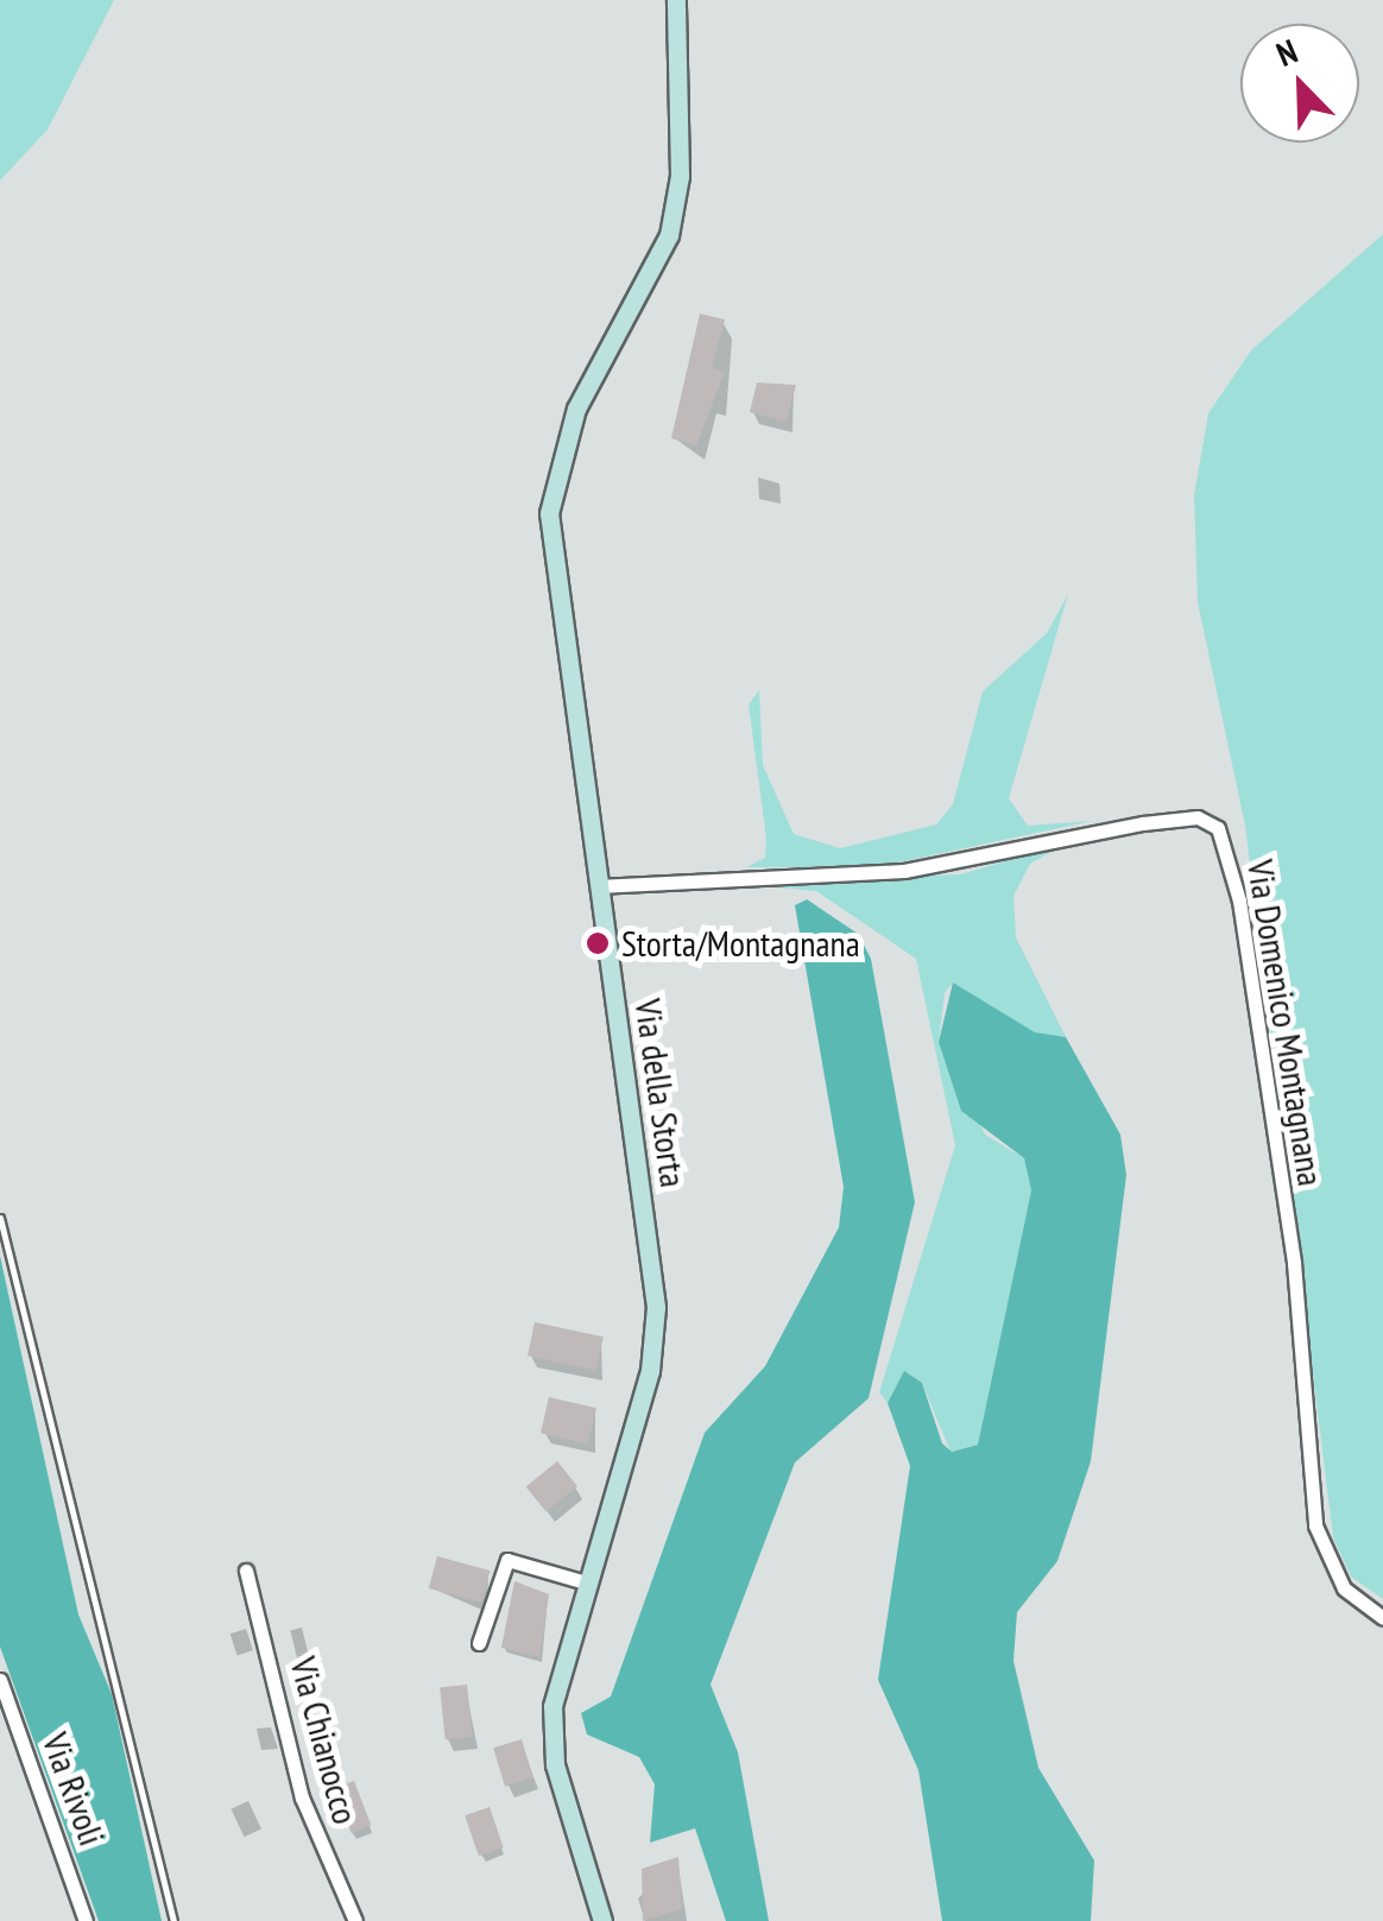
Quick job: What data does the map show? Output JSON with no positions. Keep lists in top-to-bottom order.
{
  "streets": {
    "main road": ["Via della Storta"],
    "street": ["Via Domenico Montagnana", "Via Chianocco", "Via Rivoli"]
  },
  "crossings": [
    ["Via Domenico Montagnana", "Via della Storta"]
  ],
  "places": ["Storta/Montagnana"],
  "north": "top left"
}
